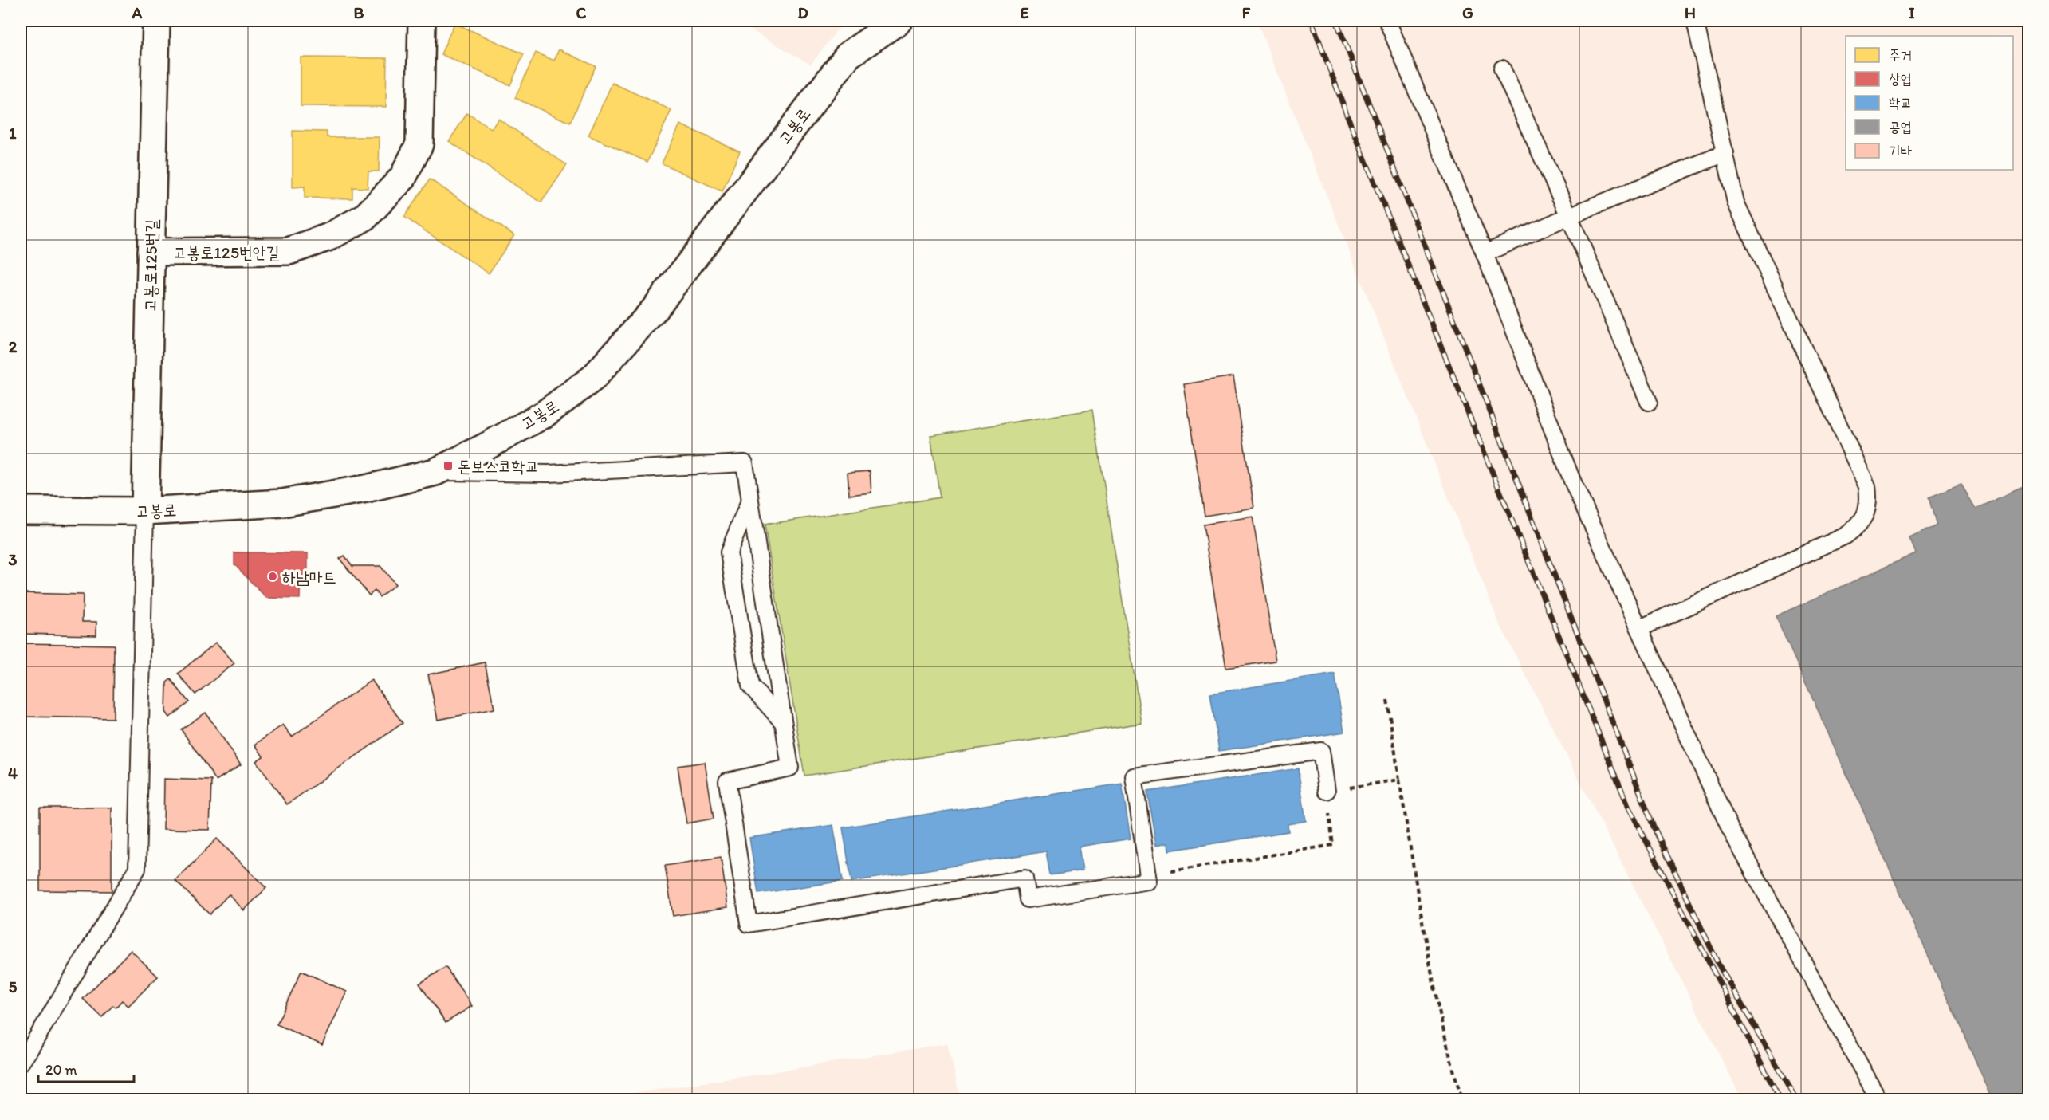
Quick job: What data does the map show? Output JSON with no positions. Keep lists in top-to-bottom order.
{
  "streets": {
    "main road": ["고봉로", "고봉로125번안길", "고봉로125번길"]
  },
  "crossings": [
    ["고봉로", "고봉로125번길"],
    ["고봉로125번안길", "고봉로125번길"]
  ],
  "places": {
    "transit": ["돈보스코학교"],
    "other": ["하남마트"]
  },
  "legend": [
    "주거",
    "상업",
    "학교",
    "공업",
    "기타"
  ],
  "scale_bar": "20 m",
  "grid": {
    "columns": [
      "A",
      "B",
      "C",
      "D",
      "E",
      "F",
      "G",
      "H",
      "I"
    ],
    "rows": [
      "1",
      "2",
      "3",
      "4",
      "5"
    ]
  }
}
